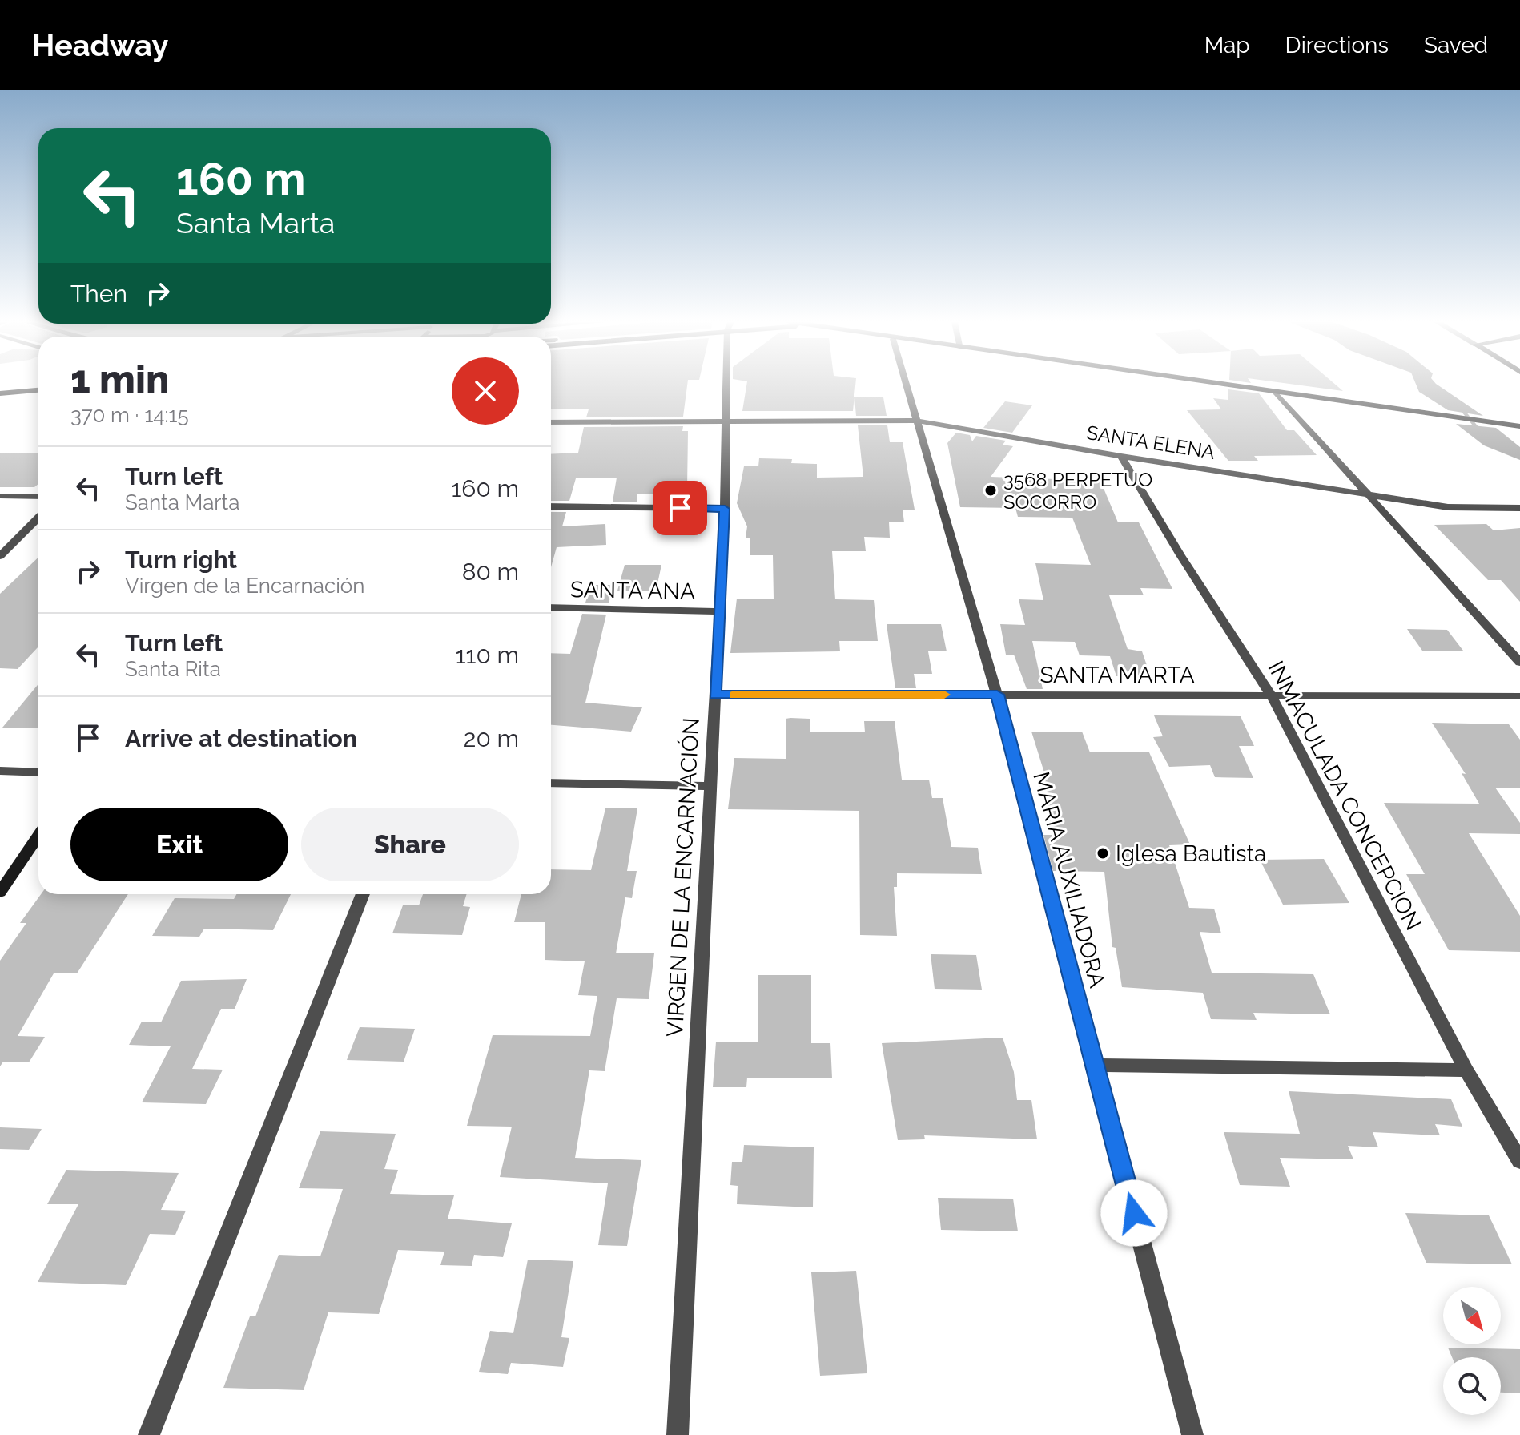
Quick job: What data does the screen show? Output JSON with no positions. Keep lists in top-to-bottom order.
{
  "streets": {
    "street": [
      "SANTA ELENA",
      "SANTA ANA",
      "SANTA MARTA",
      "INMACULADA CONCEPCION",
      "VIRGEN DE LA ENCARNACIÓN",
      "MARIA AUXILIADORA"
    ]
  },
  "crossings": [
    ["SANTA ELENA", "INMACULADA CONCEPCION"],
    ["SANTA ELENA", "VIRGEN DE LA ENCARNACIÓN"],
    ["SANTA ELENA", "MARIA AUXILIADORA"],
    ["SANTA ANA", "VIRGEN DE LA ENCARNACIÓN"],
    ["SANTA MARTA", "INMACULADA CONCEPCION"],
    ["SANTA MARTA", "VIRGEN DE LA ENCARNACIÓN"],
    ["SANTA MARTA", "MARIA AUXILIADORA"]
  ],
  "places": ["3568 PERPETUO SOCORRO", "Iglesa Bautista"],
  "north": "bottom right",
  "page": {
    "header": "Headway",
    "nav": ["Map", "Directions", "Saved"],
    "turn": ["160 m", "Santa Marta"],
    "then": "Then",
    "heading": ["1 min", "370 m · 14:15"],
    "list": [
      {
        "name": "Turn left",
        "note": "Santa Marta",
        "value": "160 m"
      },
      {
        "name": "Turn right",
        "note": "Virgen de la Encarnación",
        "value": "80 m"
      },
      {
        "name": "Turn left",
        "note": "Santa Rita",
        "value": "110 m"
      },
      {
        "name": "Arrive at destination",
        "value": "20 m"
      }
    ],
    "buttons": ["Exit", "Share"]
  }
}
